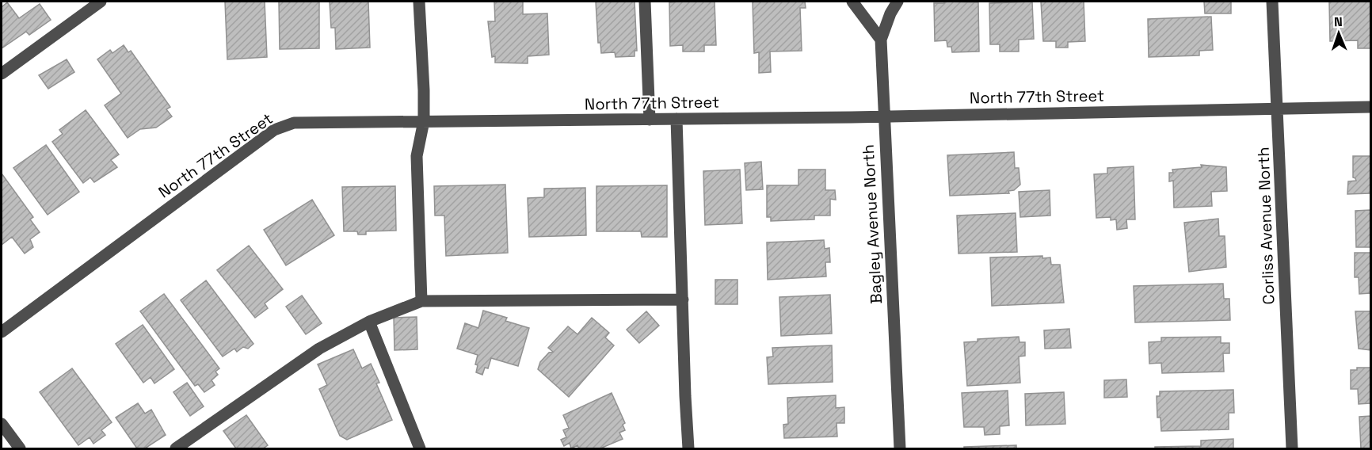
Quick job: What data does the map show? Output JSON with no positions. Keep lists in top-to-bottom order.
{
  "streets": {
    "street": ["North 77th Street", "Bagley Avenue North", "Corliss Avenue North"]
  },
  "crossings": [
    ["North 77th Street", "Bagley Avenue North"],
    ["North 77th Street", "Corliss Avenue North"]
  ],
  "north": "top"
}
